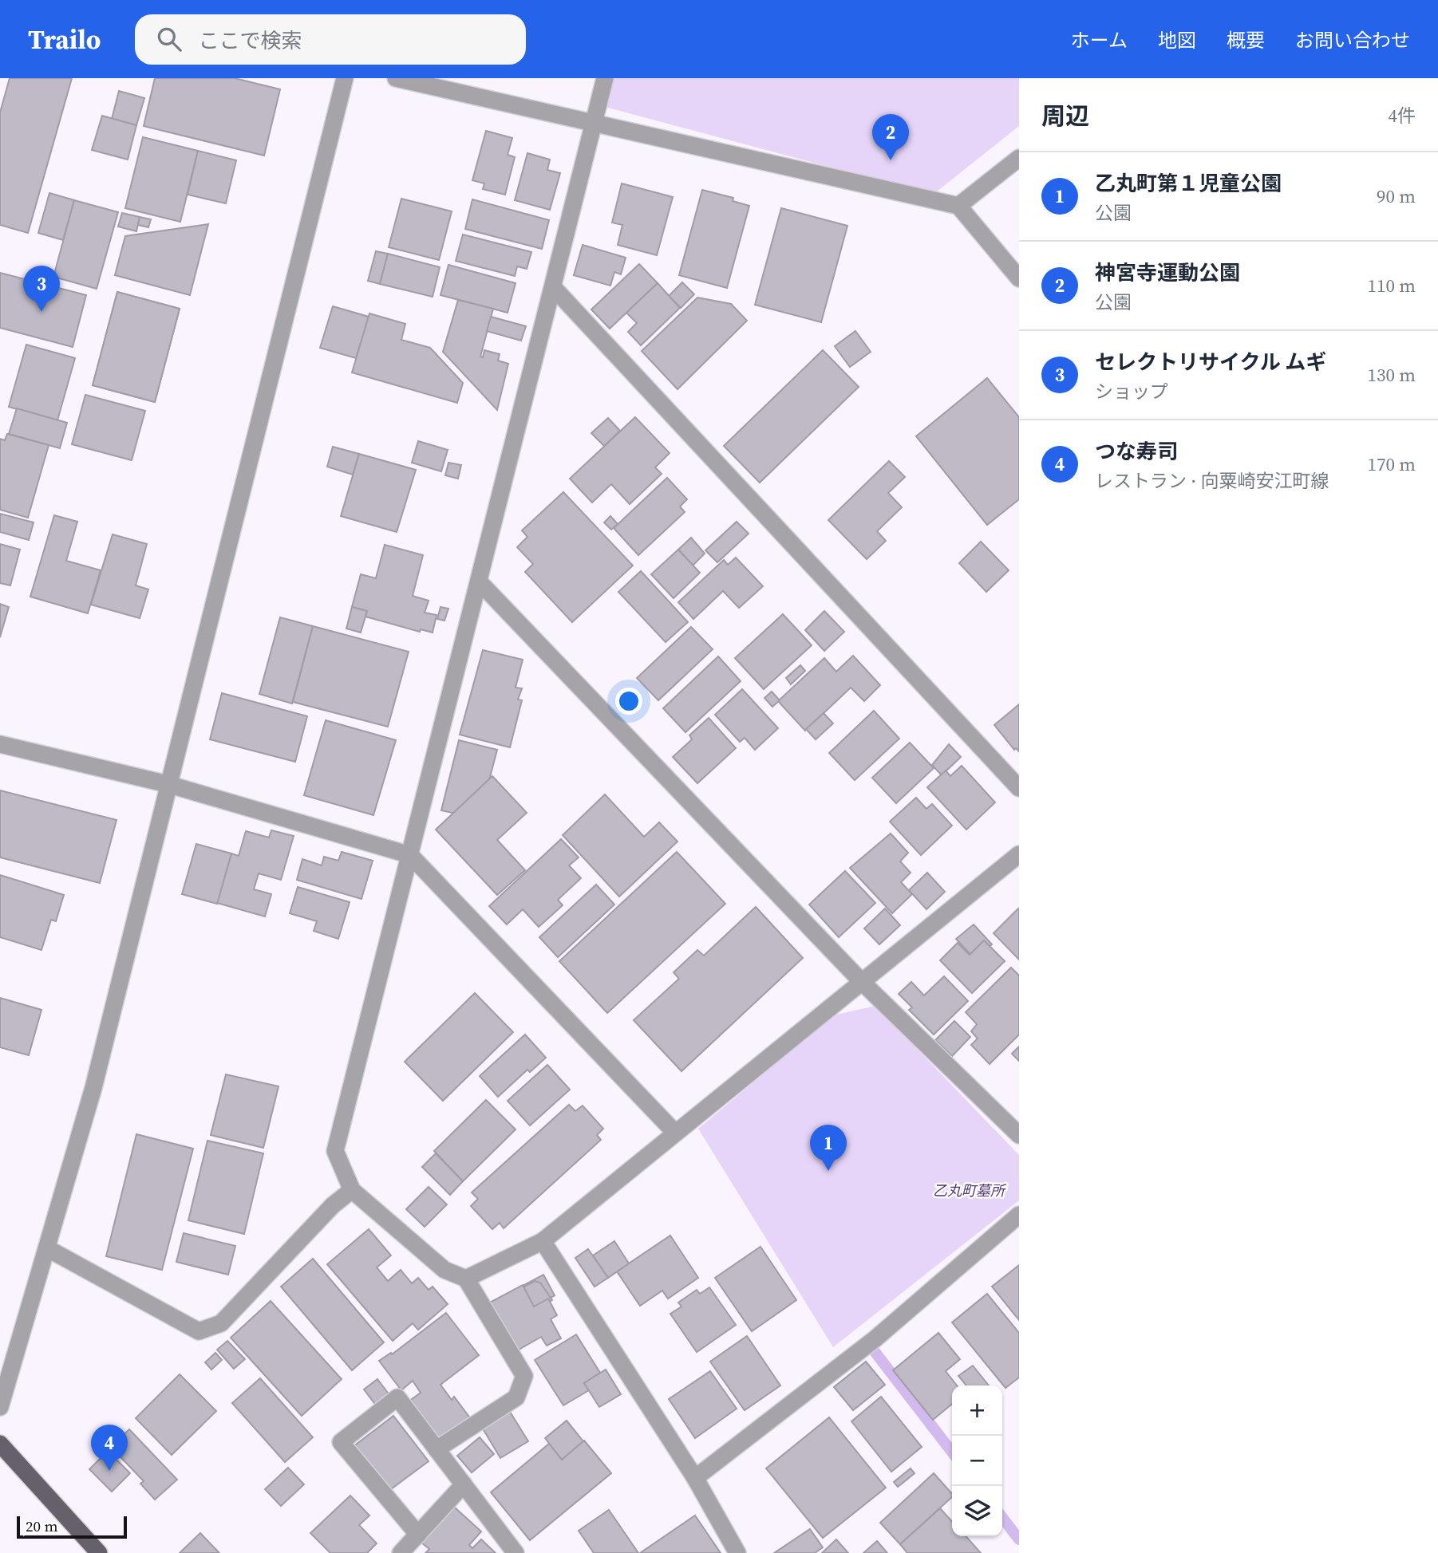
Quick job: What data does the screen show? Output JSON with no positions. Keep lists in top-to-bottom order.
{
  "parks": ["乙丸町墓所"],
  "scale_bar": "20 m",
  "page": {
    "header": "Trailo",
    "search": "ここで検索",
    "nav": [
      "ホーム",
      "地図",
      "概要",
      "お問い合わせ"
    ],
    "heading": ["周辺", "4件"],
    "pins": [
      "2",
      "3",
      "1",
      "4"
    ],
    "list": [
      {
        "mark": "1",
        "name": "乙丸町第１児童公園",
        "note": "公園",
        "value": "90 m"
      },
      {
        "mark": "2",
        "name": "神宮寺運動公園",
        "note": "公園",
        "value": "110 m"
      },
      {
        "mark": "3",
        "name": "セレクトリサイクル ムギ",
        "note": "ショップ",
        "value": "130 m"
      },
      {
        "mark": "4",
        "name": "つな寿司",
        "note": "レストラン · 向粟崎安江町線",
        "value": "170 m"
      }
    ],
    "map_buttons": ["+", "−"],
    "scale": "20 m"
  }
}
